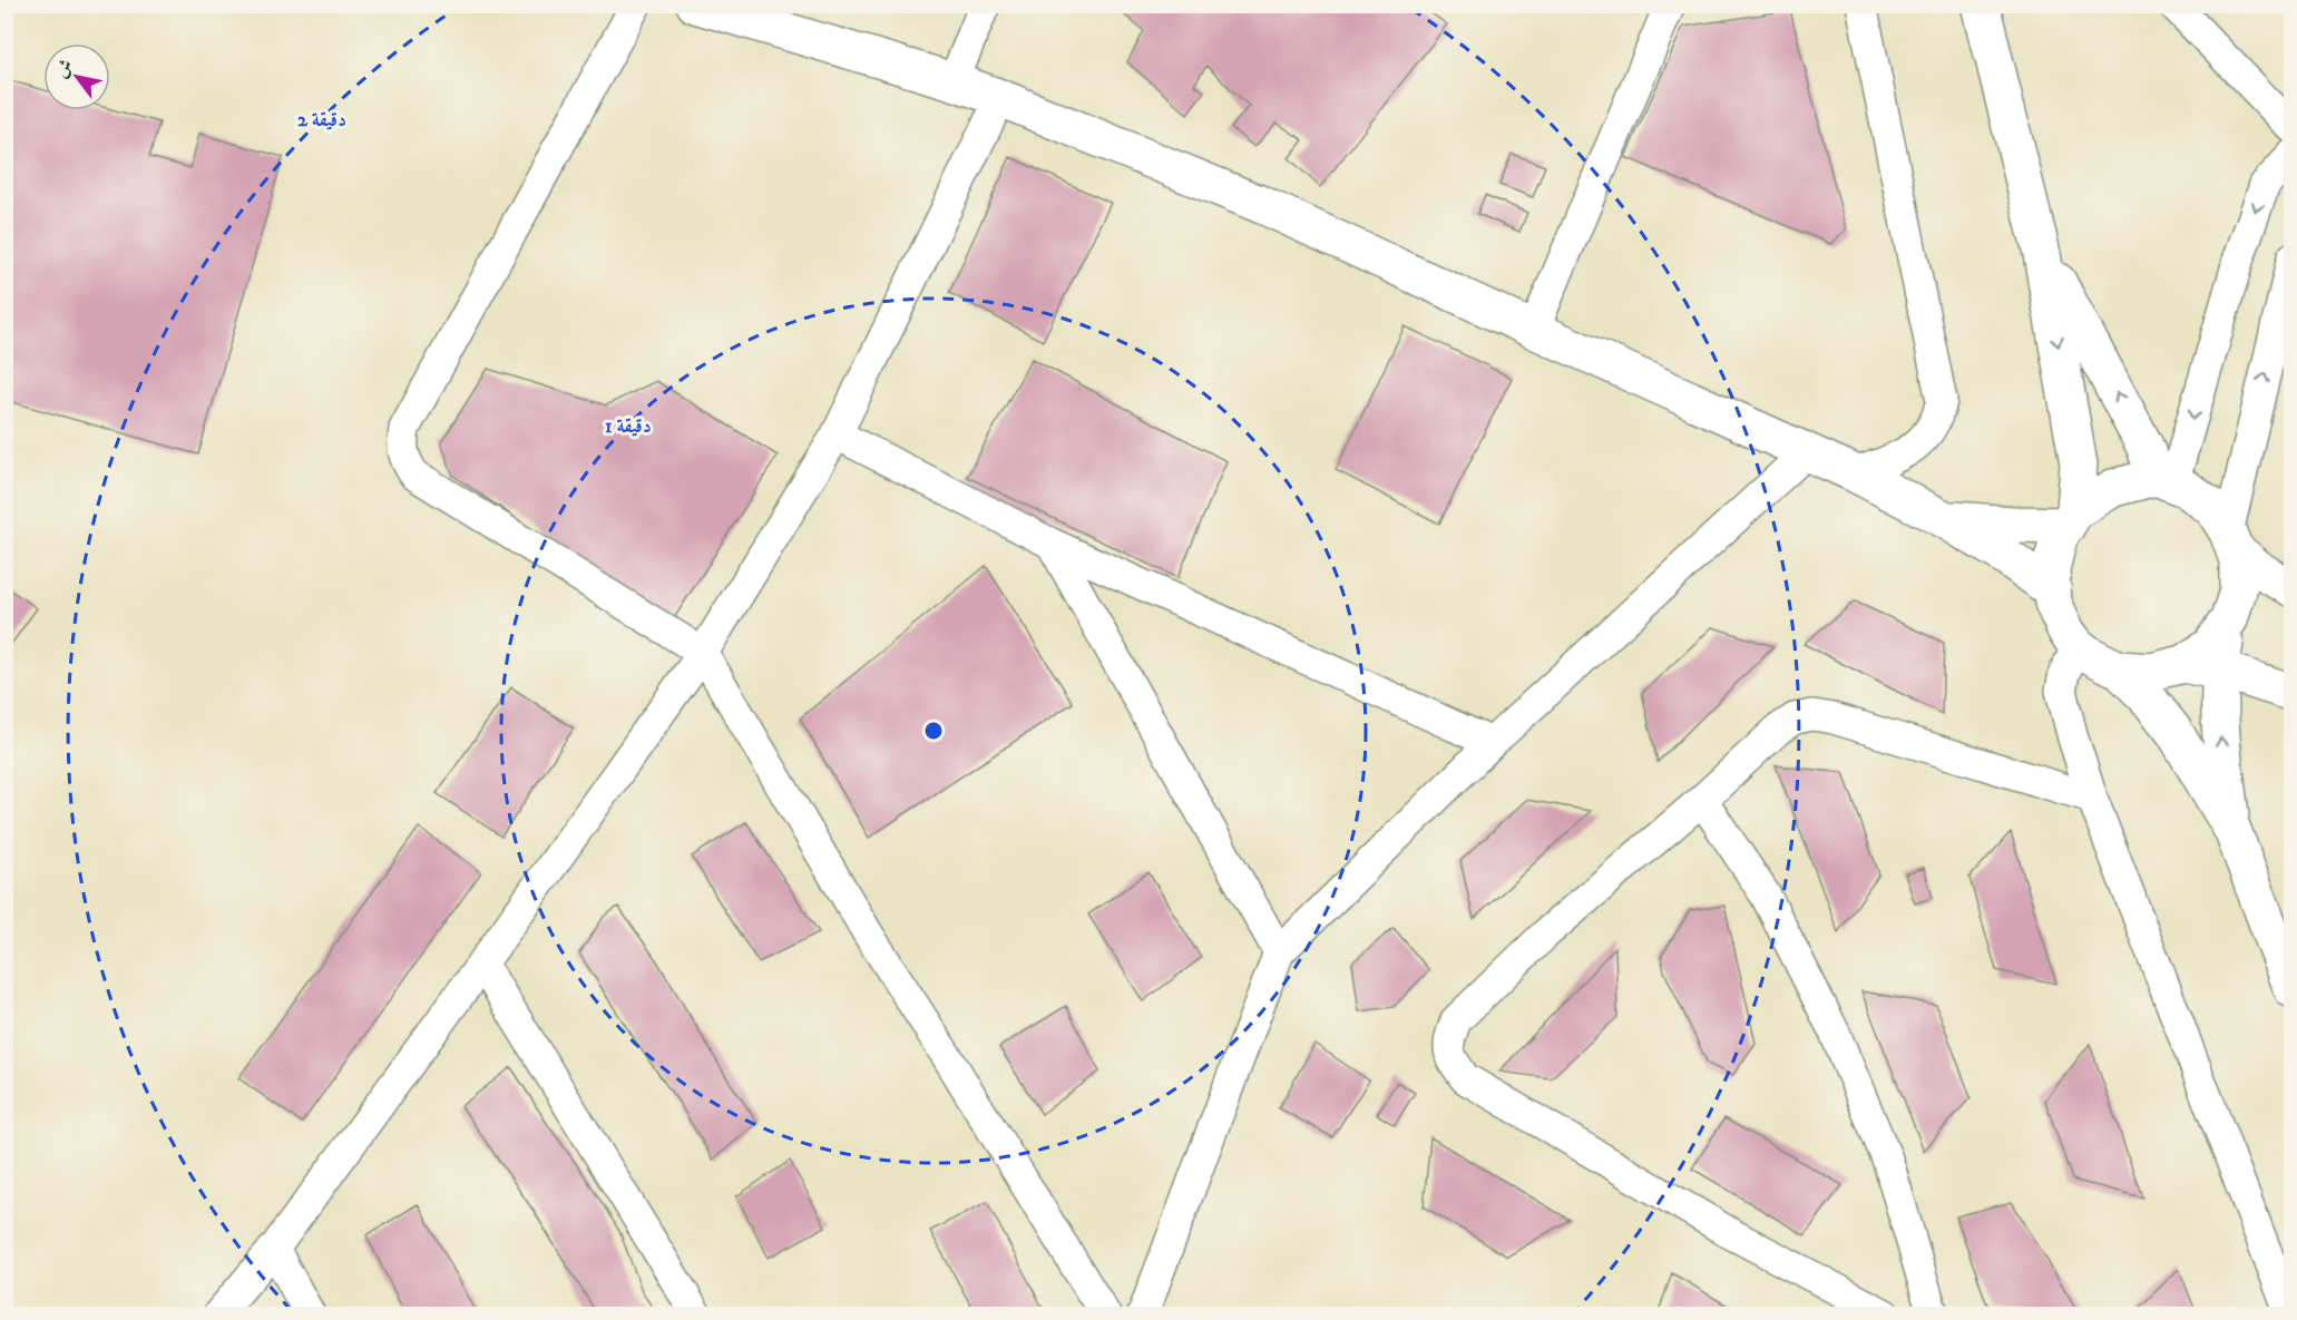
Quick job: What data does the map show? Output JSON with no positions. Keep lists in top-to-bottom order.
{
  "north": "top left",
  "rings": ["2 دقيقة", "1 دقيقة"]
}
